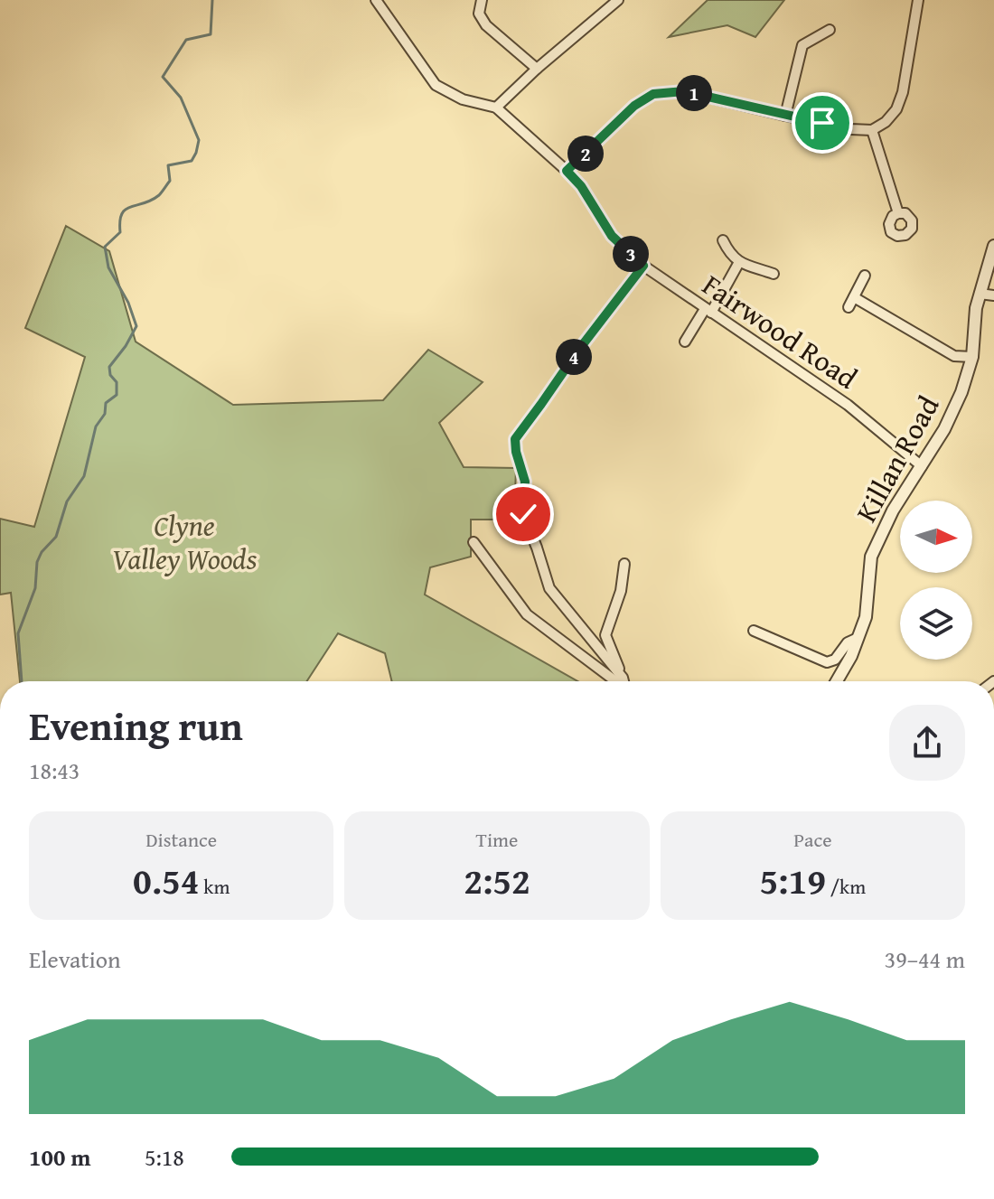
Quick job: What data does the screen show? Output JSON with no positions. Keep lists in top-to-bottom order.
{
  "streets": {
    "street": ["Fairwood Road", "Killan Road"]
  },
  "crossings": [
    ["Fairwood Road", "Killan Road"]
  ],
  "parks": ["Clyne Valley Woods"],
  "north": "right",
  "page": {
    "pins": [
      "1",
      "2",
      "3",
      "4"
    ],
    "heading": ["Evening run", "18:43"],
    "stats": [
      ["Distance", "0.54 km"],
      ["Time", "2:52"],
      ["Pace", "5:19 /km"]
    ],
    "chart": ["Elevation", "39–44 m"],
    "list": [
      {
        "name": "100 m",
        "note": "5:18"
      }
    ]
  }
}
